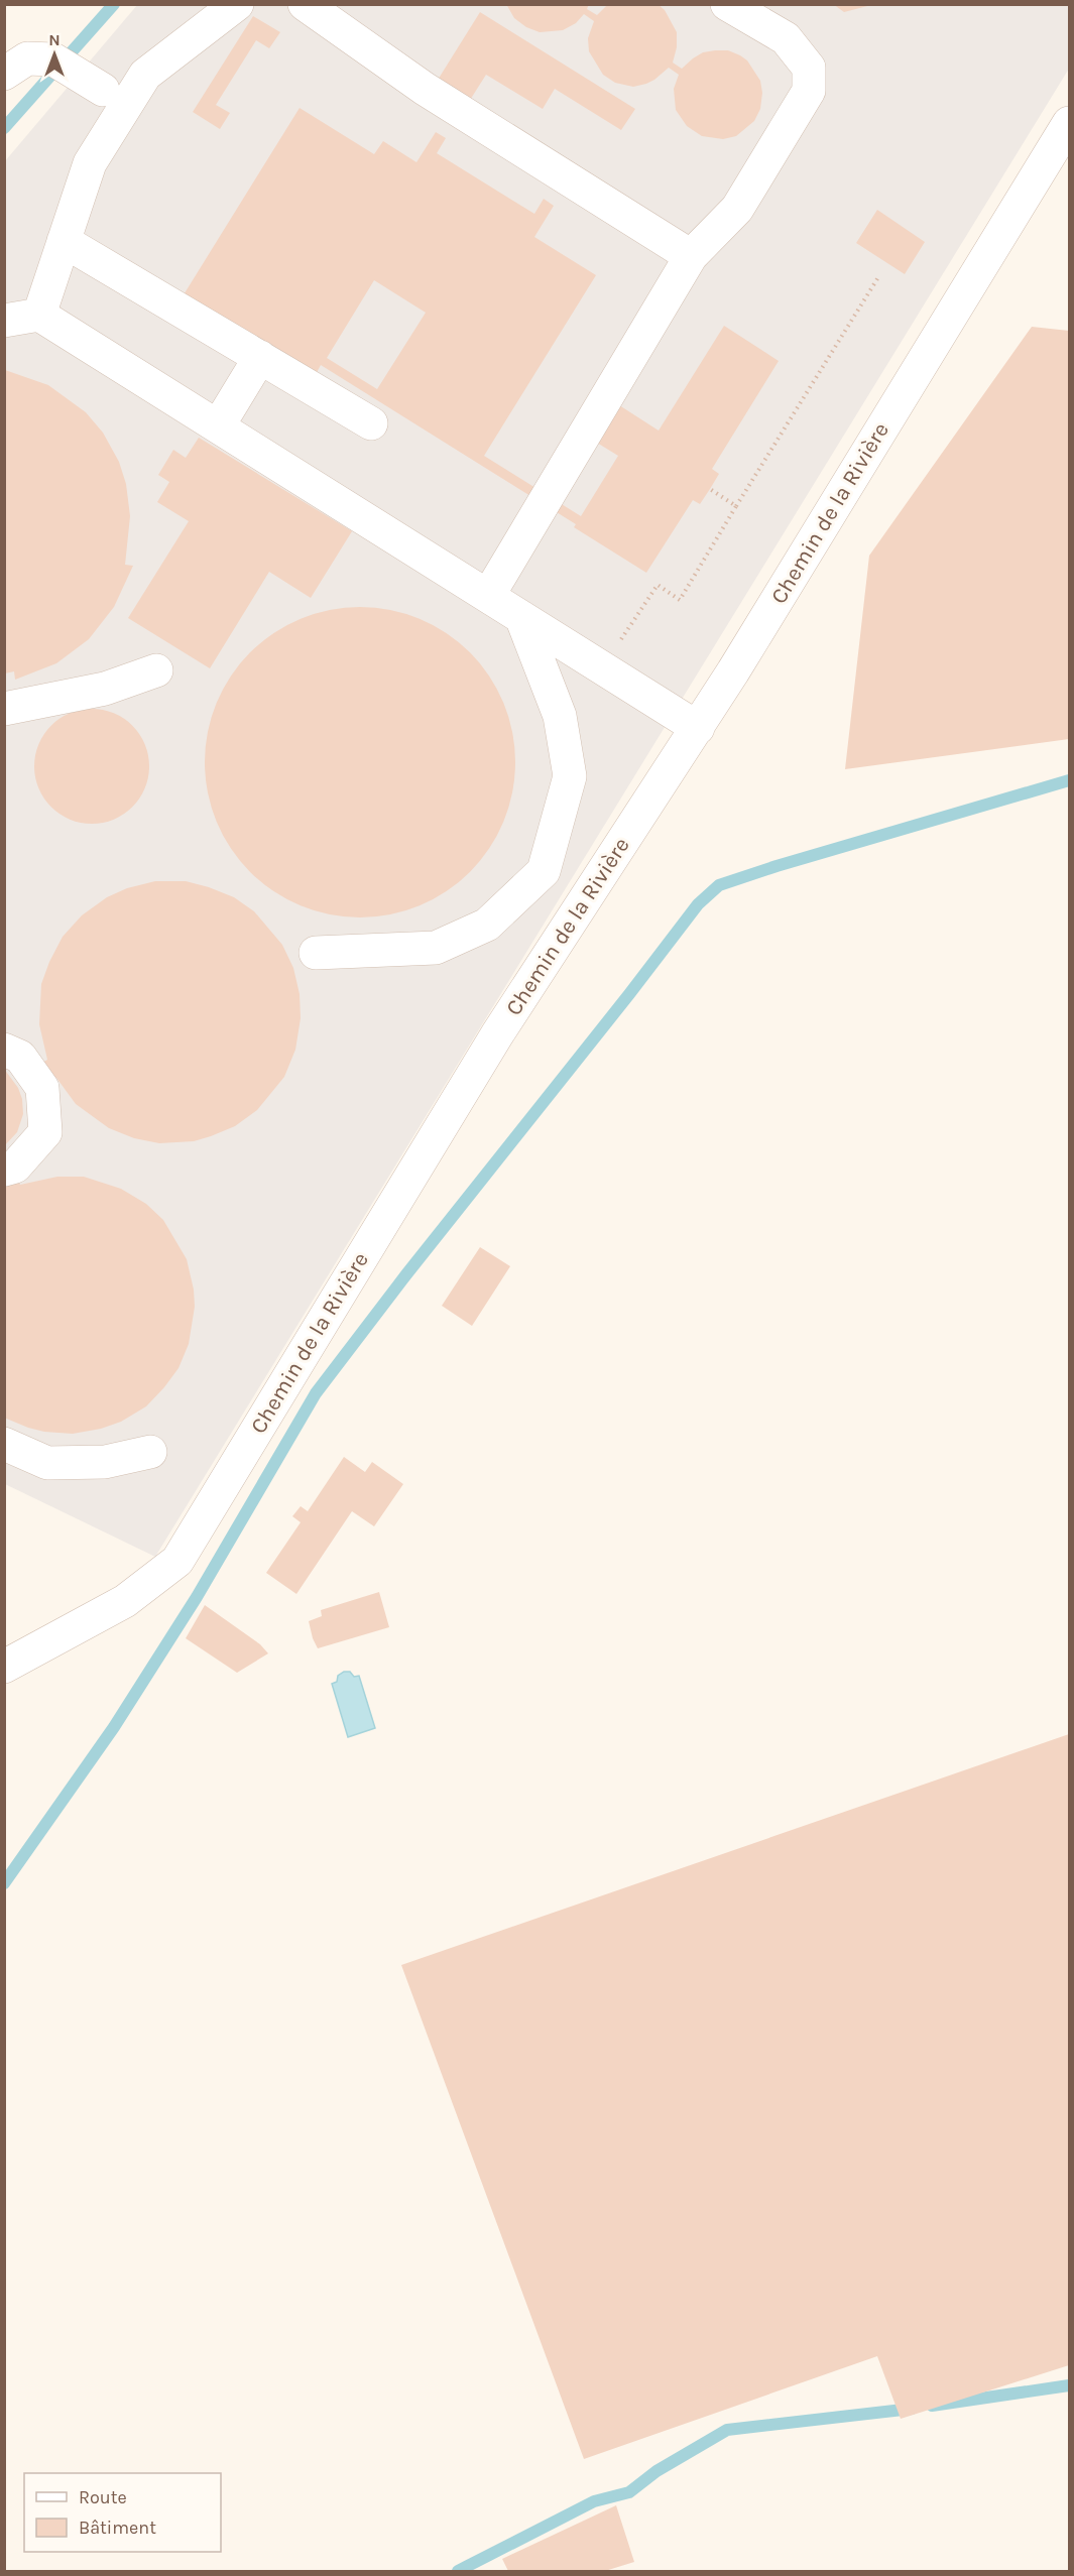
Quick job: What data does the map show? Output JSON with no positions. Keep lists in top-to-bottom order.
{
  "streets": {
    "street": ["Chemin de la Rivière"]
  },
  "legend": ["Route", "Bâtiment"],
  "north": "top"
}
